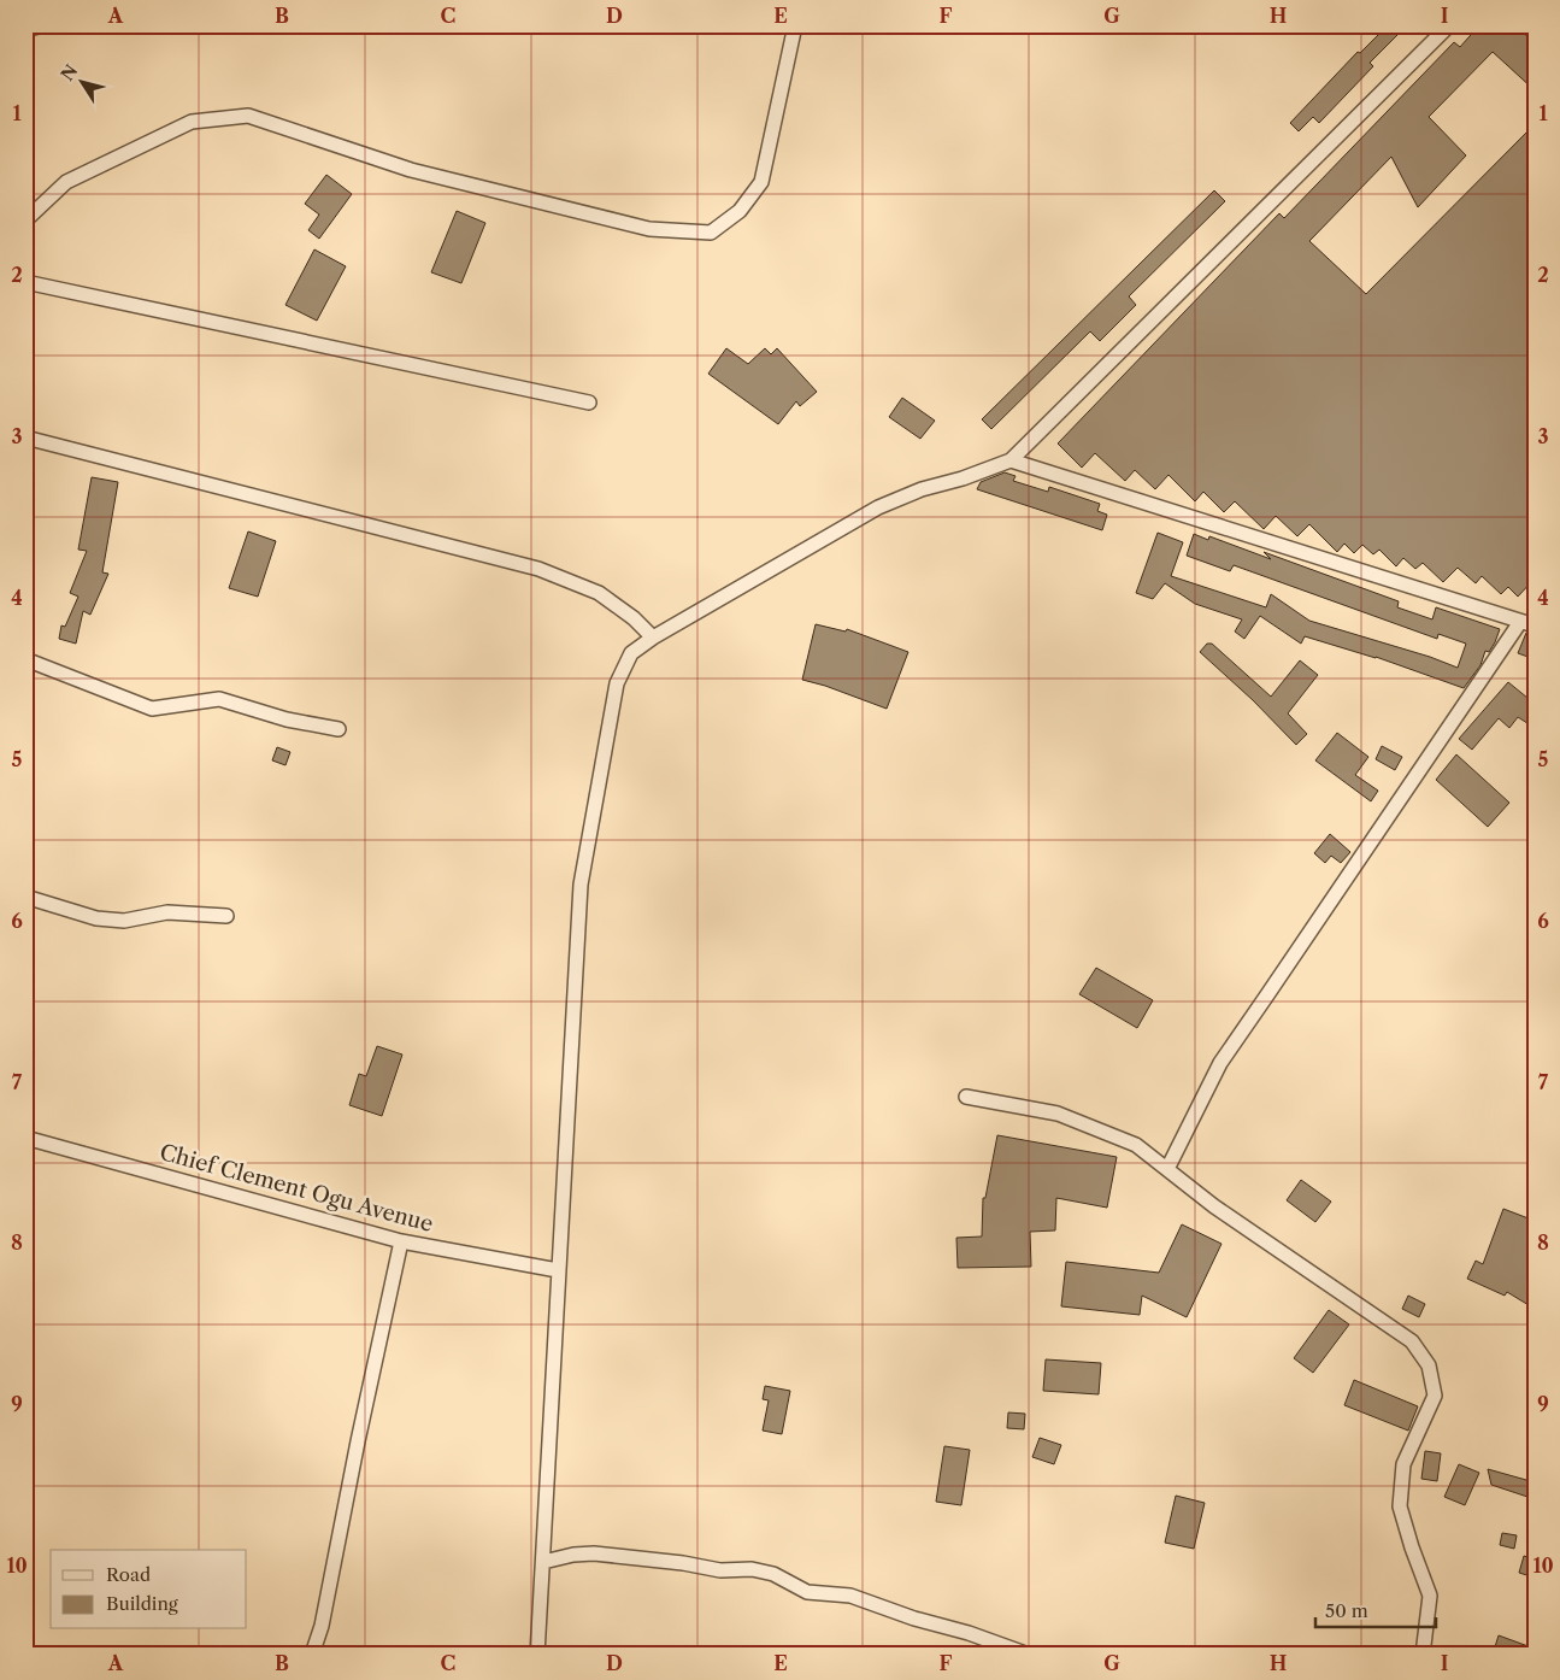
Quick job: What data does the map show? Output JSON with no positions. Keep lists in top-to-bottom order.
{
  "streets": {
    "street": ["Chief Clement Ogu Avenue"]
  },
  "legend": ["Road", "Building"],
  "scale_bar": "50 m",
  "north": "top left",
  "grid": {
    "columns": [
      "A",
      "B",
      "C",
      "D",
      "E",
      "F",
      "G",
      "H",
      "I"
    ],
    "rows": [
      "1",
      "2",
      "3",
      "4",
      "5",
      "6",
      "7",
      "8",
      "9",
      "10"
    ]
  }
}
